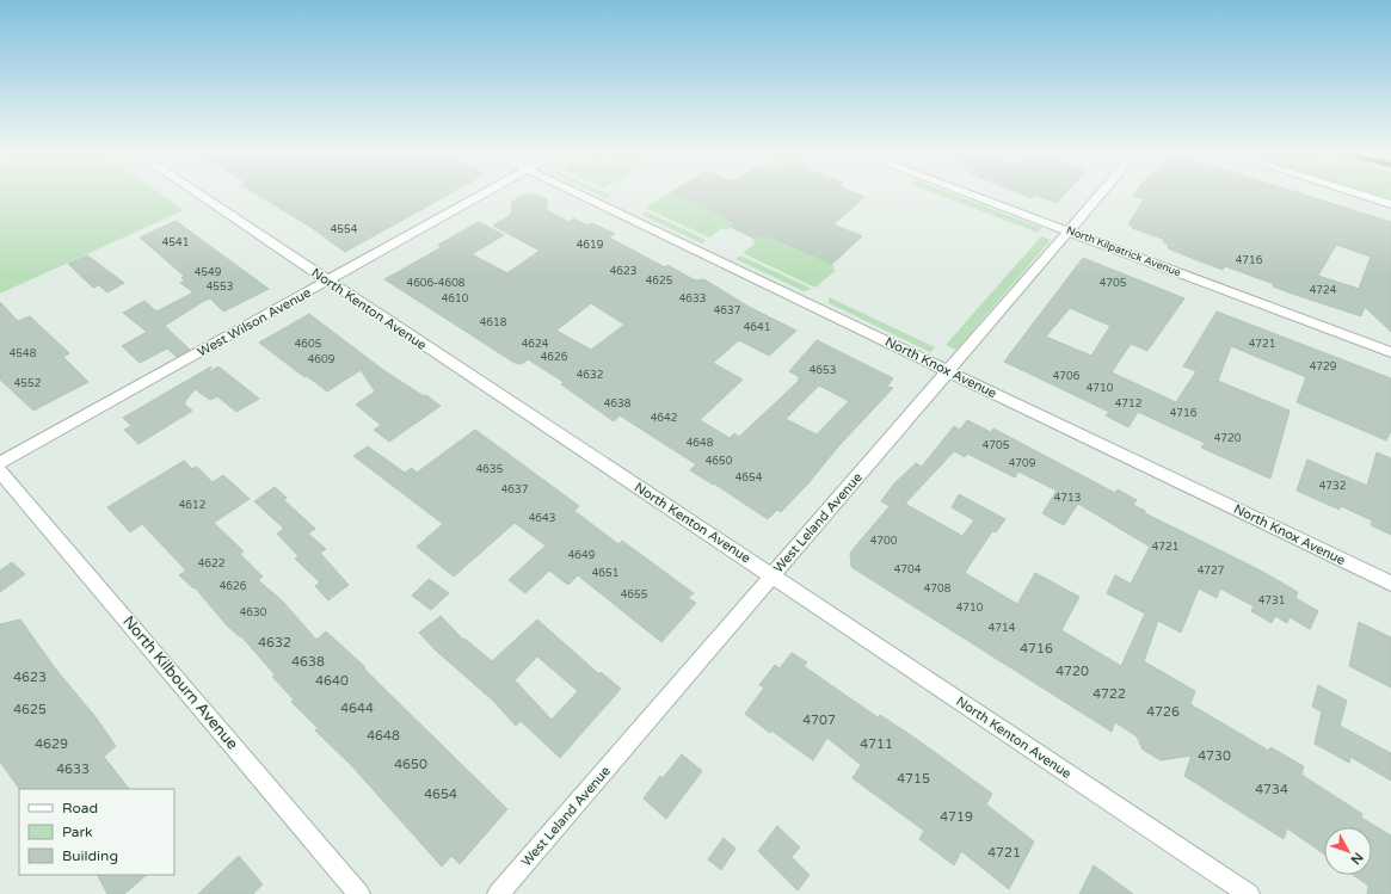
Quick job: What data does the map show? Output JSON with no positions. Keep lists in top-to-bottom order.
{
  "streets": {
    "street": [
      "North Kilpatrick Avenue",
      "North Kenton Avenue",
      "West Wilson Avenue",
      "North Knox Avenue",
      "West Leland Avenue",
      "North Kilbourn Avenue"
    ]
  },
  "crossings": [
    ["North Kilpatrick Avenue", "West Leland Avenue"],
    ["North Kenton Avenue", "West Wilson Avenue"],
    ["North Kenton Avenue", "West Leland Avenue"],
    ["North Knox Avenue", "West Leland Avenue"]
  ],
  "house_numbers": [
    "4554",
    "4541",
    "4619",
    "4716",
    "4623",
    "4549",
    "4625",
    "4606-4608",
    "4705",
    "4553",
    "4724",
    "4610",
    "4633",
    "4637",
    "4618",
    "4641",
    "4605",
    "4624",
    "4721",
    "4548",
    "4626",
    "4609",
    "4729",
    "4653",
    "4632",
    "4706",
    "4552",
    "4710",
    "4638",
    "4712",
    "4716",
    "4642",
    "4720",
    "4648",
    "4705",
    "4650",
    "4709",
    "4635",
    "4654",
    "4732",
    "4637",
    "4713",
    "4612",
    "4643",
    "4700",
    "4721",
    "4649",
    "4622",
    "4704",
    "4727",
    "4651",
    "4626",
    "4708",
    "4655",
    "4731",
    "4710",
    "4630",
    "4714",
    "4632",
    "4716",
    "4638",
    "4720",
    "4623",
    "4640",
    "4722",
    "4644",
    "4625",
    "4726",
    "4707",
    "4648",
    "4629",
    "4711",
    "4730",
    "4650",
    "4633",
    "4715",
    "4734",
    "4654",
    "4719",
    "4721"
  ],
  "legend": ["Road", "Park", "Building"],
  "north": "bottom right"
}
